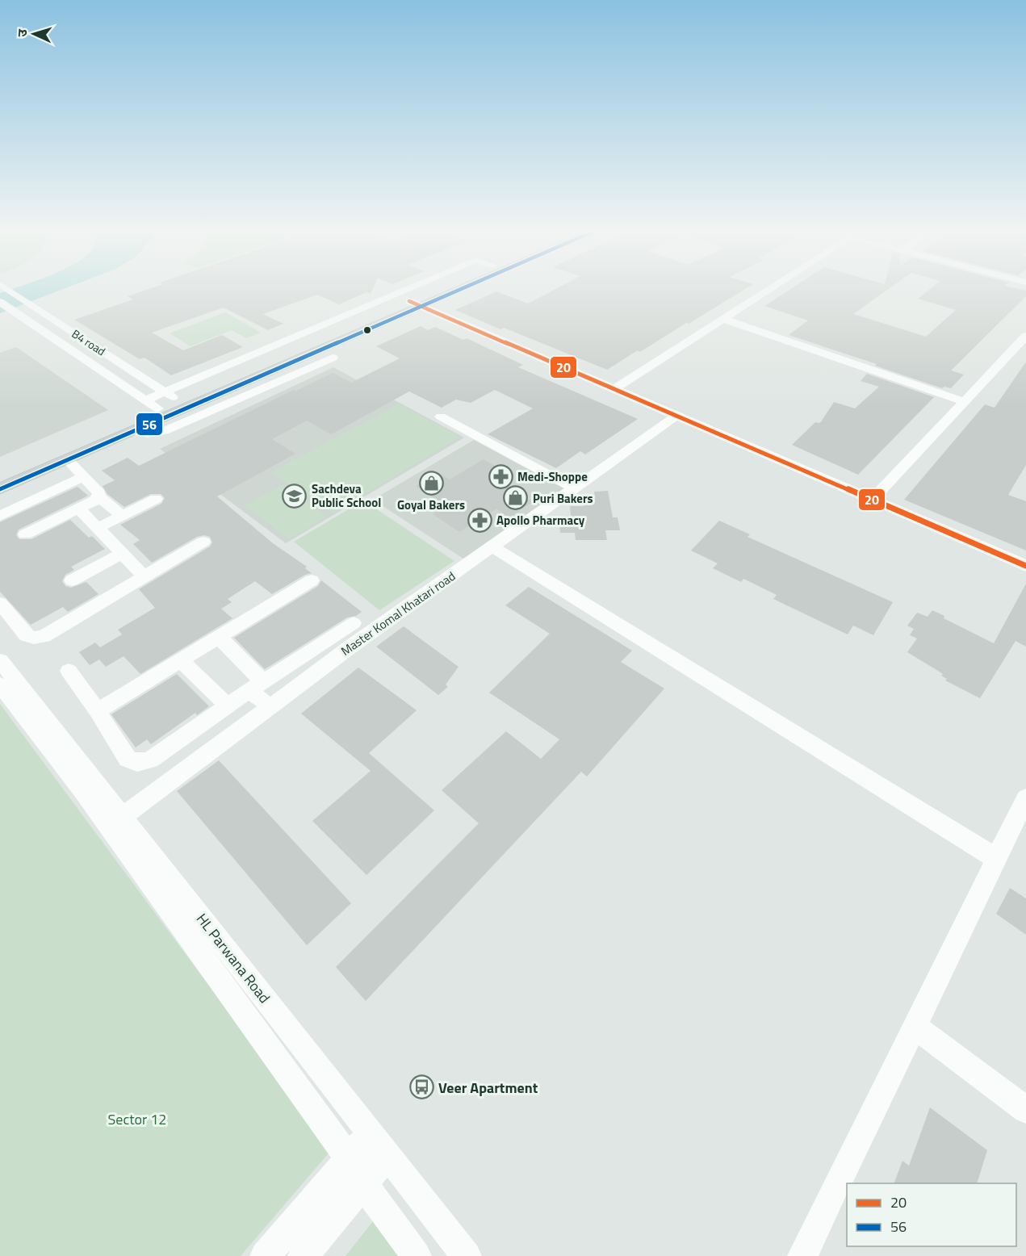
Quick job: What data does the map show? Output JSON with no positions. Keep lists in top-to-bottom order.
{
  "streets": {
    "street": ["B4 road", "Master Komal Khatari road", "HL Parwana Road"]
  },
  "crossings": [
    ["Master Komal Khatari road", "HL Parwana Road"]
  ],
  "parks": ["Sector 12"],
  "places": {
    "pharmacy": ["Medi-Shoppe", "Apollo Pharmacy"],
    "shop": ["Goyal Bakers", "Puri Bakers"],
    "school or university": ["Sachdeva Public School"],
    "bus stop": ["Veer Apartment"]
  },
  "lines": ["transit line 56", "transit line 20"],
  "legend": ["20", "56"],
  "north": "left"
}
